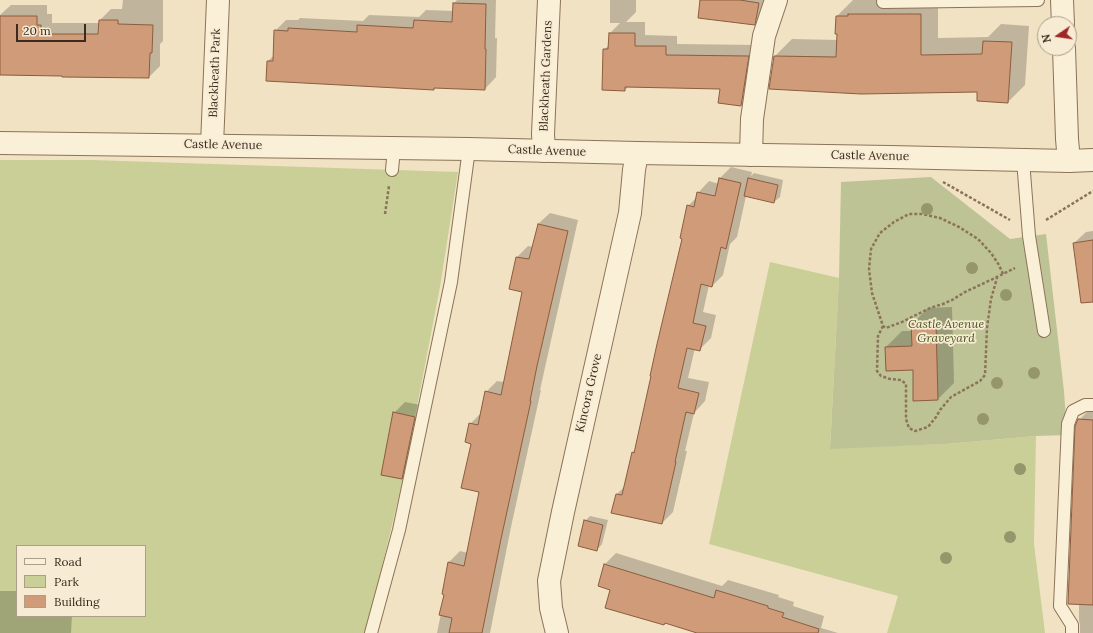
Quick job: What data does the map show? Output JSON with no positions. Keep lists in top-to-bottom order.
{
  "streets": {
    "street": [
      "Blackheath Park",
      "Blackheath Gardens",
      "Castle Avenue",
      "Kincora Grove"
    ]
  },
  "crossings": [
    ["Blackheath Park", "Castle Avenue"],
    ["Blackheath Gardens", "Castle Avenue"],
    ["Castle Avenue", "Kincora Grove"]
  ],
  "parks": ["Castle Avenue Graveyard"],
  "legend": ["Road", "Park", "Building"],
  "scale_bar": "20 m",
  "north": "left"
}
